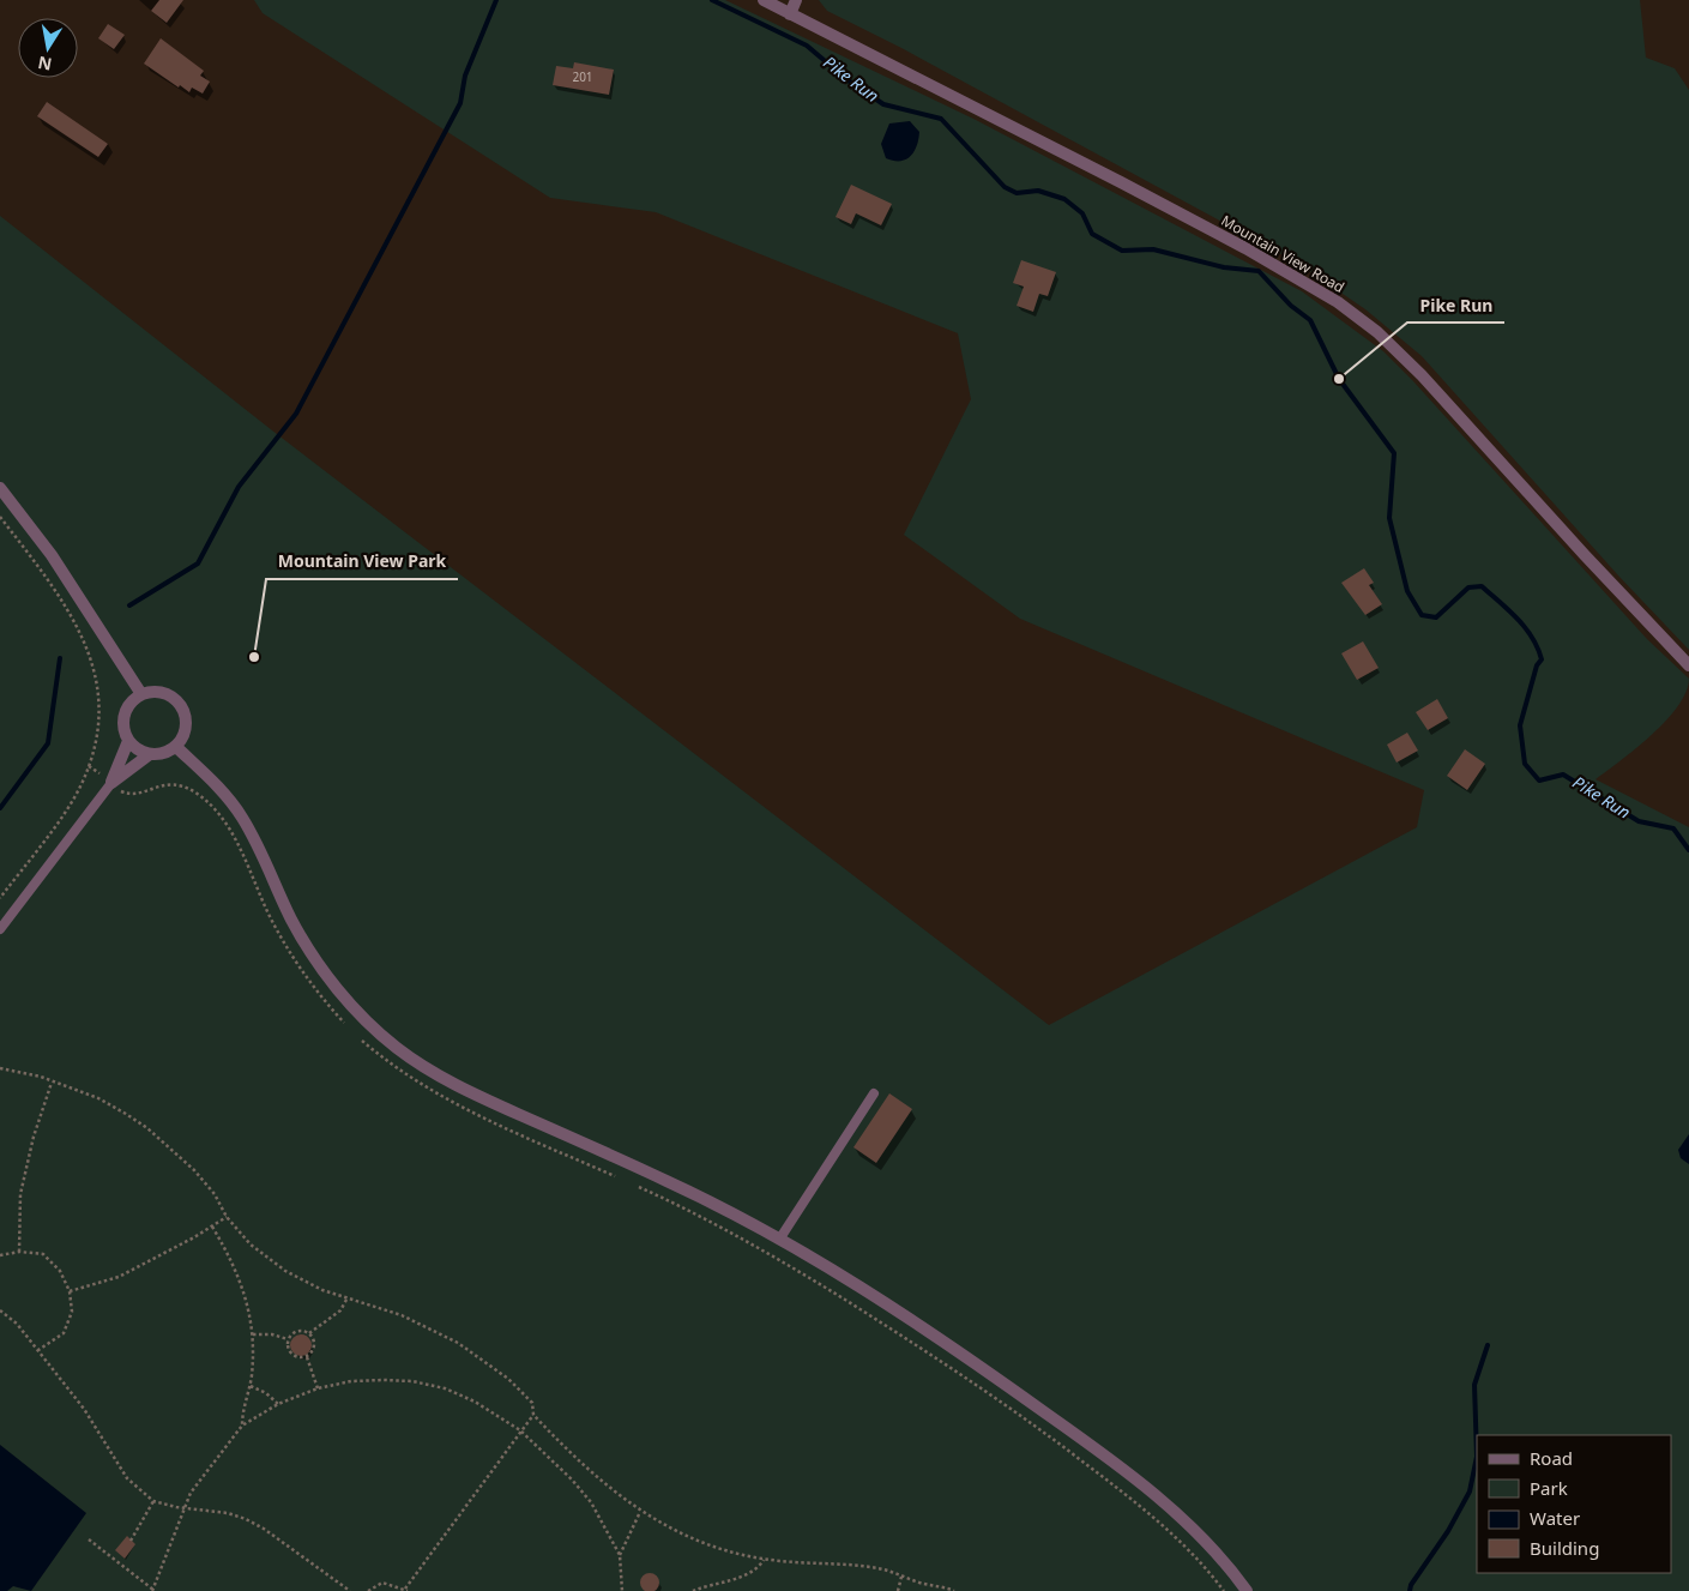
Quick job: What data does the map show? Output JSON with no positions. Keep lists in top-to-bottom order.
{
  "streets": {
    "street": ["Mountain View Road"]
  },
  "water": ["Pike Run"],
  "places": ["Pike Run", "Mountain View Park"],
  "house_numbers": ["201"],
  "legend": [
    "Road",
    "Park",
    "Water",
    "Building"
  ],
  "north": "bottom"
}
